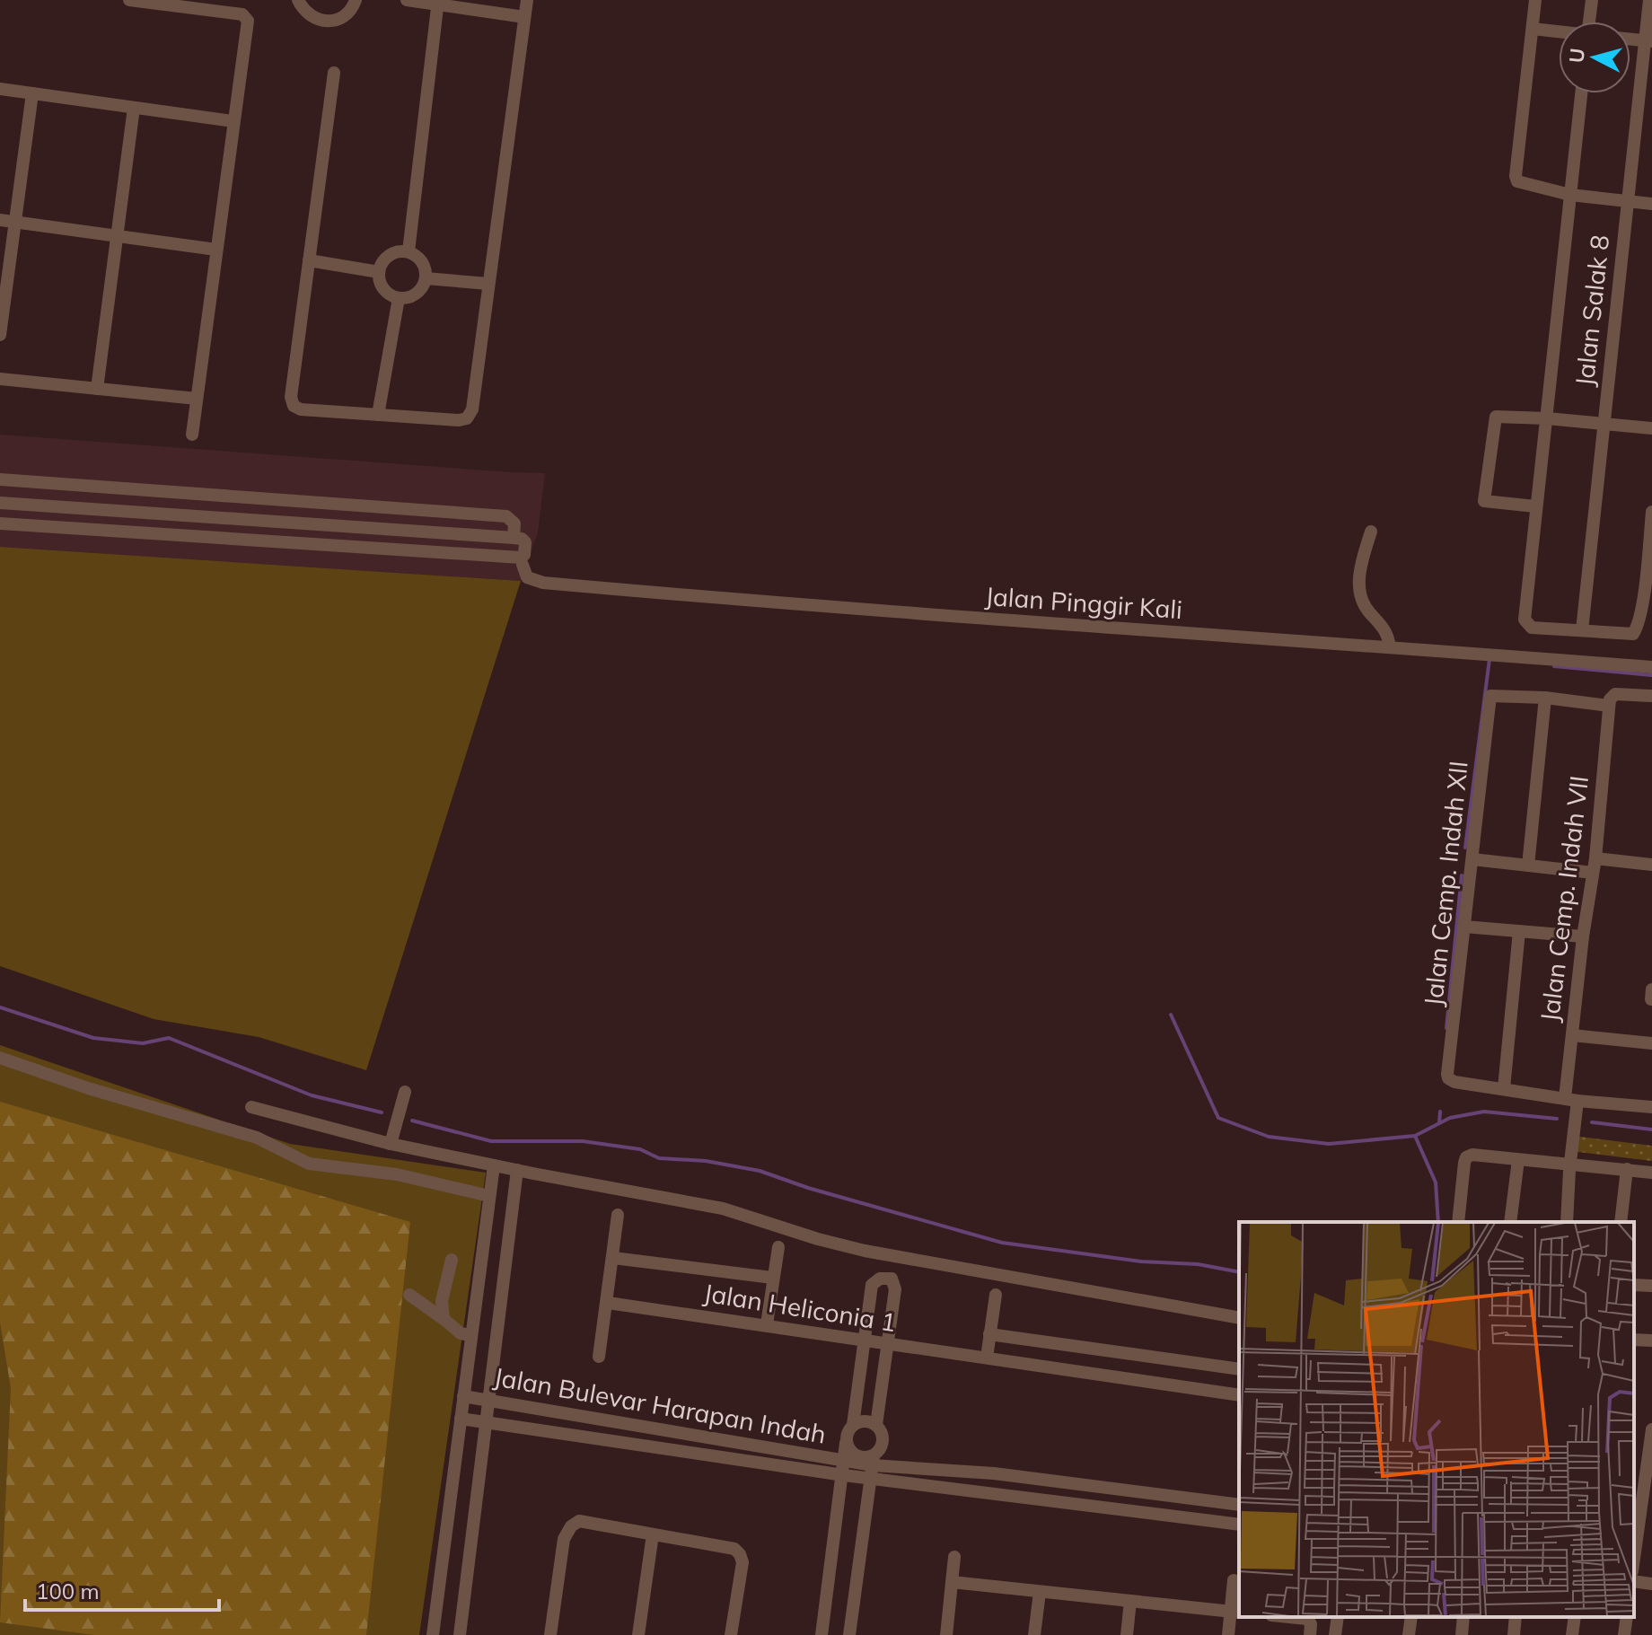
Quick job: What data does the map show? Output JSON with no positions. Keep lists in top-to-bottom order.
{
  "streets": {
    "street": [
      "Jalan Salak 8",
      "Jalan Pinggir Kali",
      "Jalan Cemp. Indah XII",
      "Jalan Cemp. Indah VII",
      "Jalan Heliconia 1",
      "Jalan Bulevar Harapan Indah"
    ]
  },
  "crossings": [
    ["Jalan Cemp. Indah XII", "Jalan Cemp. Indah VII"]
  ],
  "scale_bar": "100 m",
  "north": "left"
}
